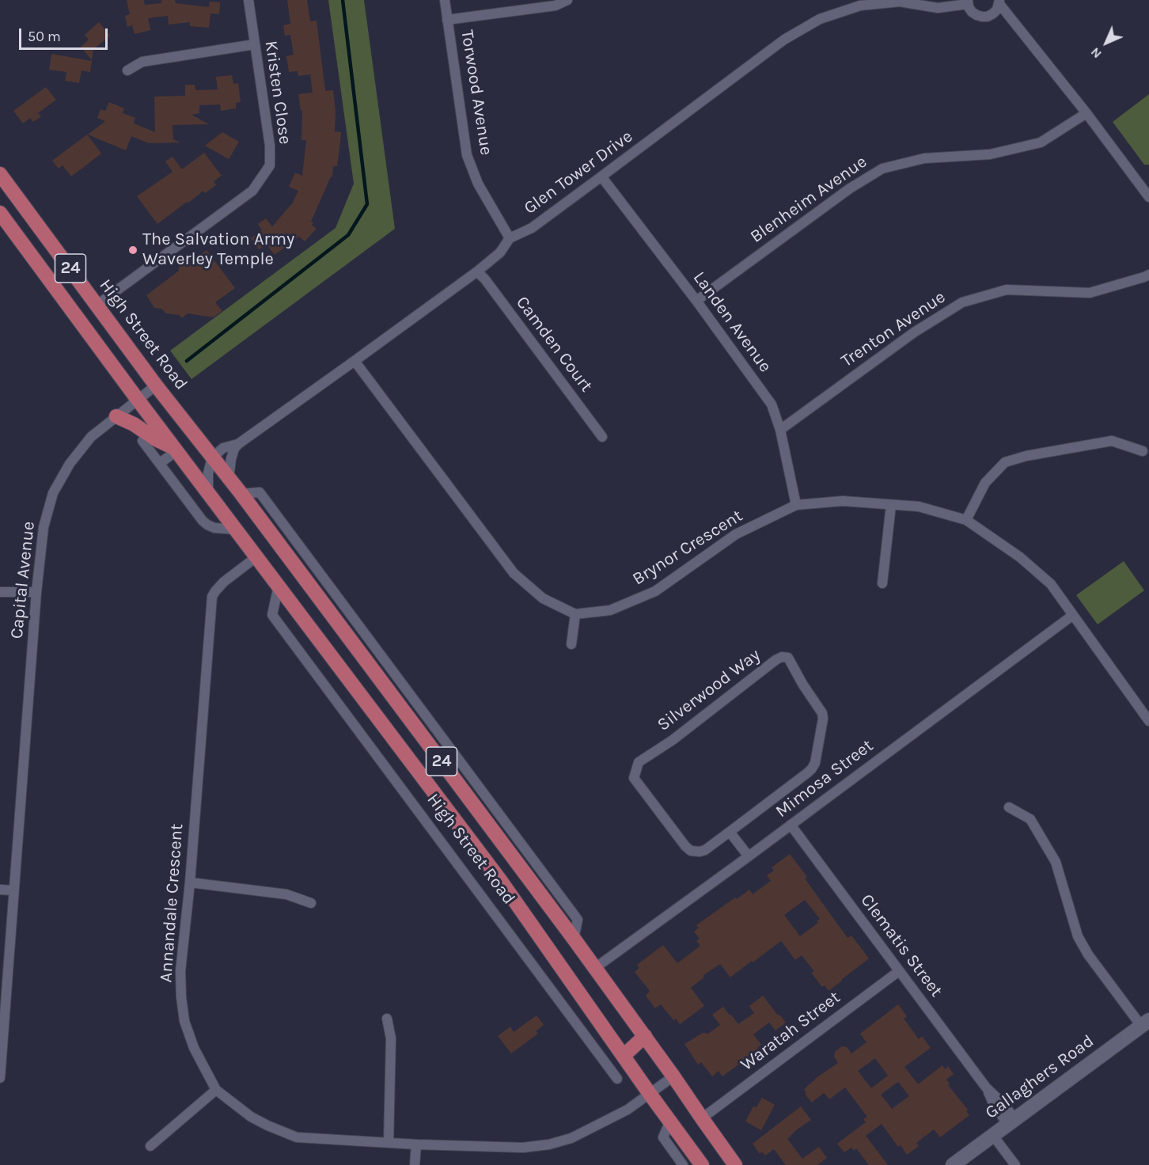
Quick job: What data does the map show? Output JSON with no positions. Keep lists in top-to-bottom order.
{
  "streets": {
    "main road": ["24", "High Street Road"],
    "street": [
      "Kristen Close",
      "Torwood Avenue",
      "Glen Tower Drive",
      "Blenheim Avenue",
      "Landen Avenue",
      "Trenton Avenue",
      "Camden Court",
      "Brynor Crescent",
      "Capital Avenue",
      "Silverwood Way",
      "Mimosa Street",
      "Annandale Crescent",
      "Clematis Street",
      "Waratah Street",
      "Gallaghers Road"
    ]
  },
  "crossings": [
    ["Kristen Close", "High Street Road"],
    ["Torwood Avenue", "Glen Tower Drive"],
    ["Glen Tower Drive", "Landen Avenue"],
    ["Glen Tower Drive", "High Street Road"],
    ["Glen Tower Drive", "Camden Court"],
    ["Blenheim Avenue", "Landen Avenue"],
    ["Landen Avenue", "Trenton Avenue"],
    ["Landen Avenue", "Brynor Crescent"],
    ["High Street Road", "Capital Avenue"],
    ["High Street Road", "Mimosa Street"],
    ["High Street Road", "Annandale Crescent"],
    ["High Street Road", "Waratah Street"],
    ["Brynor Crescent", "Mimosa Street"],
    ["Mimosa Street", "Clematis Street"],
    ["Clematis Street", "Waratah Street"],
    ["Clematis Street", "Gallaghers Road"]
  ],
  "places": ["The Salvation Army Waverley Temple"],
  "scale_bar": "50 m",
  "north": "bottom left"
}
